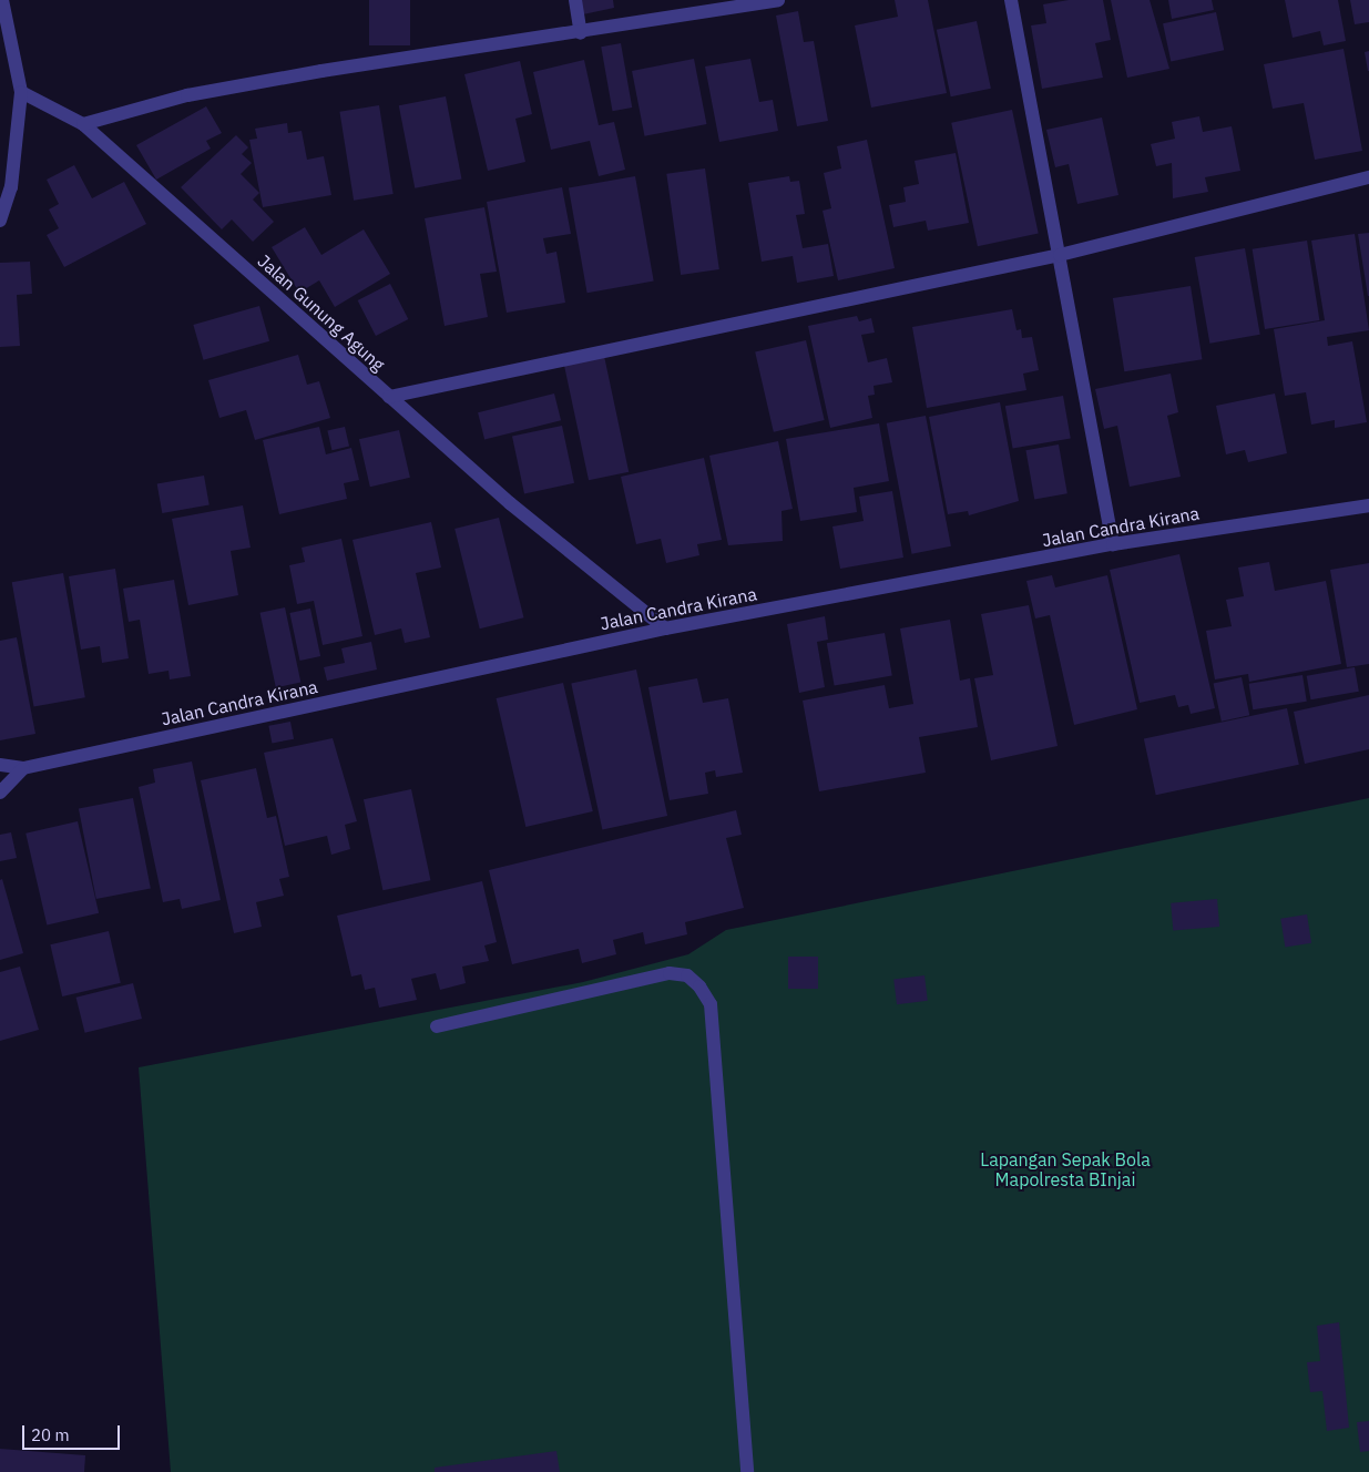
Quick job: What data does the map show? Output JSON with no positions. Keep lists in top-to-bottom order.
{
  "streets": {
    "street": ["Jalan Gunung Agung", "Jalan Candra Kirana"]
  },
  "crossings": [
    ["Jalan Gunung Agung", "Jalan Candra Kirana"]
  ],
  "parks": ["Lapangan Sepak Bola Mapolresta BInjai"],
  "scale_bar": "20 m"
}
